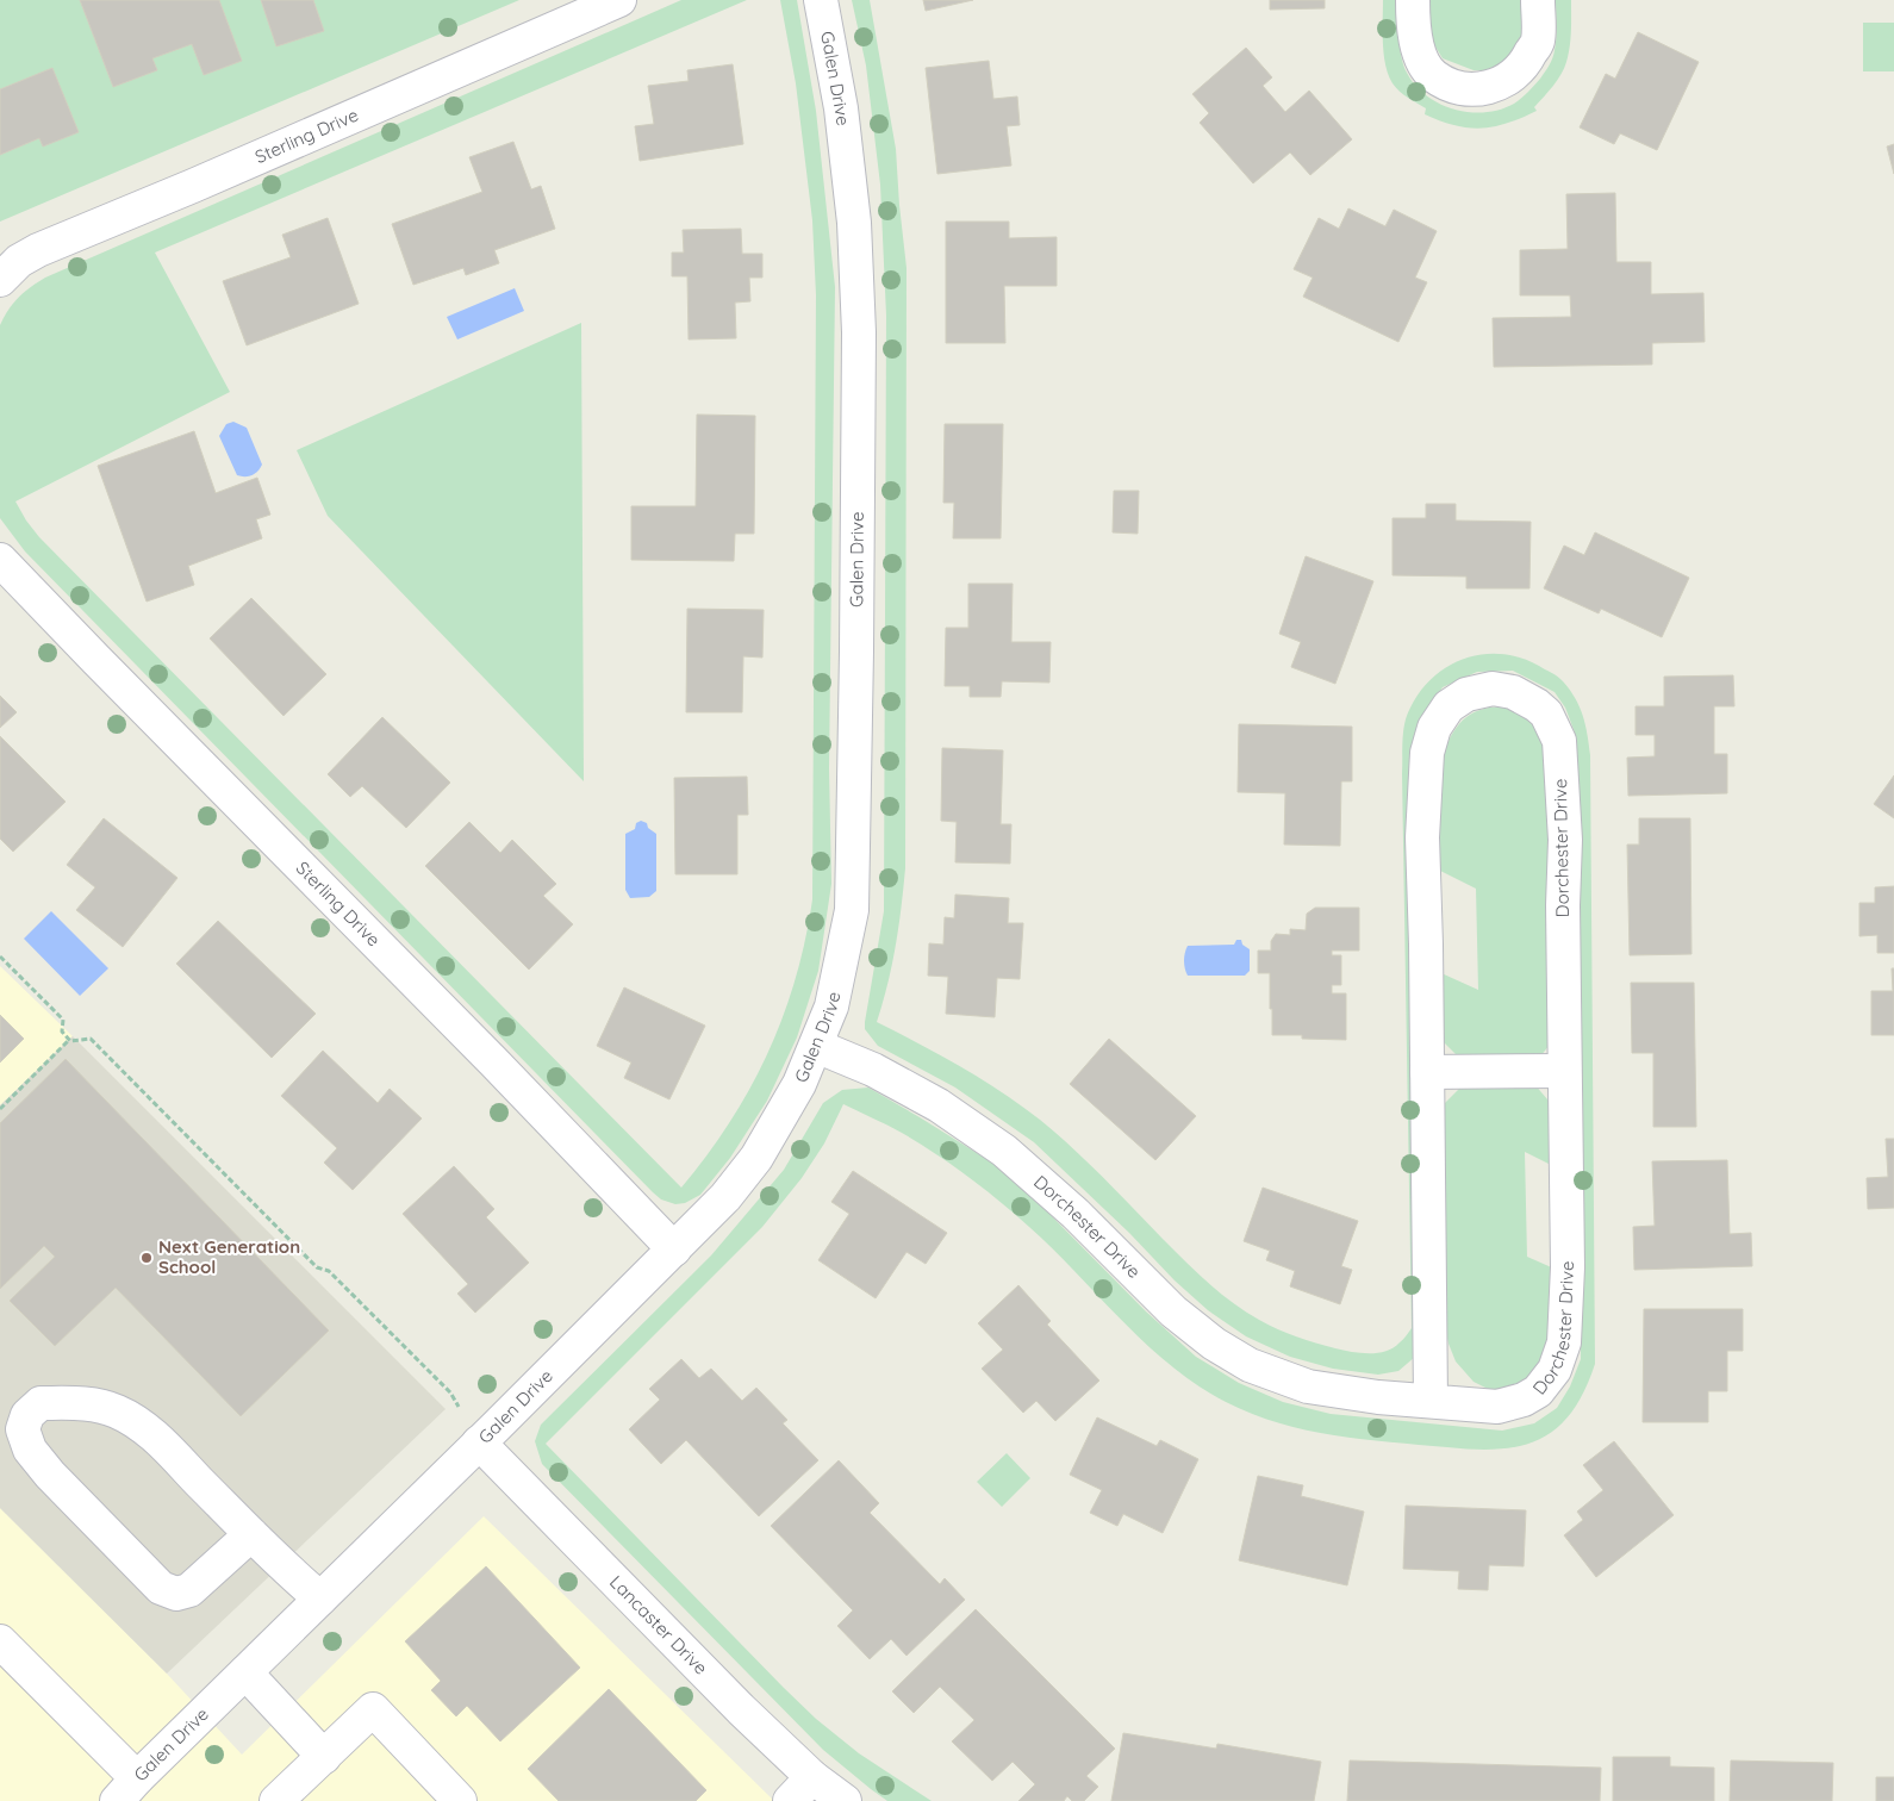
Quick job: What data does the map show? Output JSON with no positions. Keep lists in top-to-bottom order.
{
  "streets": {
    "street": [
      "Galen Drive",
      "Sterling Drive",
      "Dorchester Drive",
      "Lancaster Drive"
    ]
  },
  "crossings": [
    ["Galen Drive", "Sterling Drive"],
    ["Galen Drive", "Dorchester Drive"],
    ["Galen Drive", "Lancaster Drive"]
  ],
  "places": ["Next Generation School"]
}
